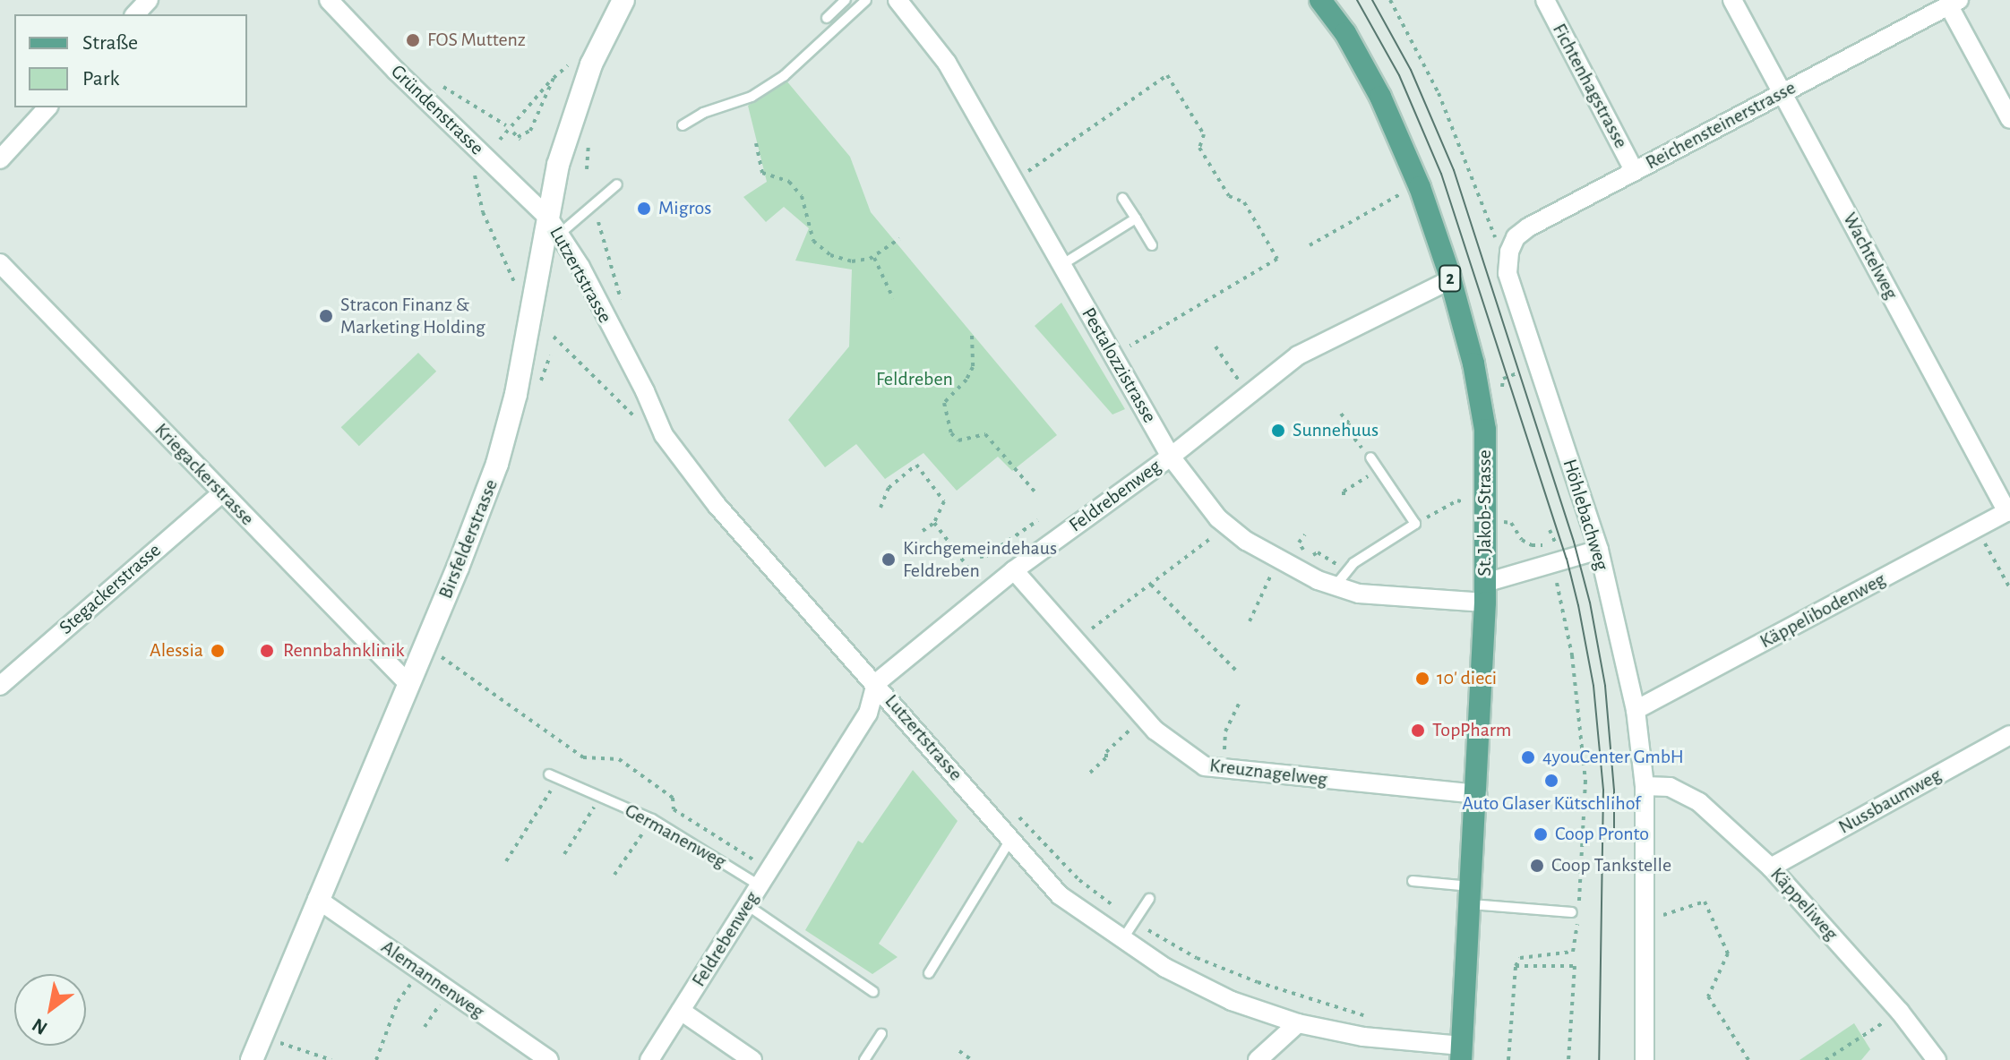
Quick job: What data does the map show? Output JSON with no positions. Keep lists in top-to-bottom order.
{
  "streets": {
    "main road": ["2", "St. Jakob-Strasse", "Birsfelderstrasse"],
    "street": [
      "Fichtenhagstrasse",
      "Gründenstrasse",
      "Reichensteinerstrasse",
      "Wachtelweg",
      "Lutzertstrasse",
      "Pestalozzistrasse",
      "Kriegackerstrasse",
      "Feldrebenweg",
      "Höhlebachweg",
      "Stegackerstrasse",
      "Käppelibodenweg",
      "Kreuznagelweg",
      "Nussbaumweg",
      "Käppeliweg",
      "Alemannenweg"
    ],
    "lane": ["Germanenweg"]
  },
  "crossings": [
    ["Fichtenhagstrasse", "Reichensteinerstrasse"],
    ["Gründenstrasse", "Lutzertstrasse"],
    ["Gründenstrasse", "Birsfelderstrasse"],
    ["Reichensteinerstrasse", "Wachtelweg"],
    ["Reichensteinerstrasse", "Höhlebachweg"],
    ["Wachtelweg", "Käppelibodenweg"],
    ["Lutzertstrasse", "Feldrebenweg"],
    ["Lutzertstrasse", "St. Jakob-Strasse"],
    ["Lutzertstrasse", "Birsfelderstrasse"],
    ["Pestalozzistrasse", "Feldrebenweg"],
    ["Pestalozzistrasse", "St. Jakob-Strasse"],
    ["Kriegackerstrasse", "Birsfelderstrasse"],
    ["Kriegackerstrasse", "Stegackerstrasse"],
    ["Feldrebenweg", "St. Jakob-Strasse"],
    ["Feldrebenweg", "Kreuznagelweg"],
    ["Feldrebenweg", "Germanenweg"],
    ["St. Jakob-Strasse", "Kreuznagelweg"],
    ["Höhlebachweg", "Käppelibodenweg"],
    ["Höhlebachweg", "Käppeliweg"],
    ["Birsfelderstrasse", "Alemannenweg"],
    ["Nussbaumweg", "Käppeliweg"]
  ],
  "parks": ["Feldreben"],
  "places": [
    "FOS Muttenz",
    "Migros",
    "Stracon Finanz & Marketing Holding",
    "Sunnehuus",
    "Kirchgemeindehaus Feldreben",
    "Alessia",
    "Rennbahnklinik",
    "10' dieci",
    "TopPharm",
    "4youCenter GmbH",
    "Auto Glaser Kütschlihof",
    "Coop Pronto",
    "Coop Tankstelle"
  ],
  "legend": ["Straße", "Park"],
  "north": "bottom left"
}
